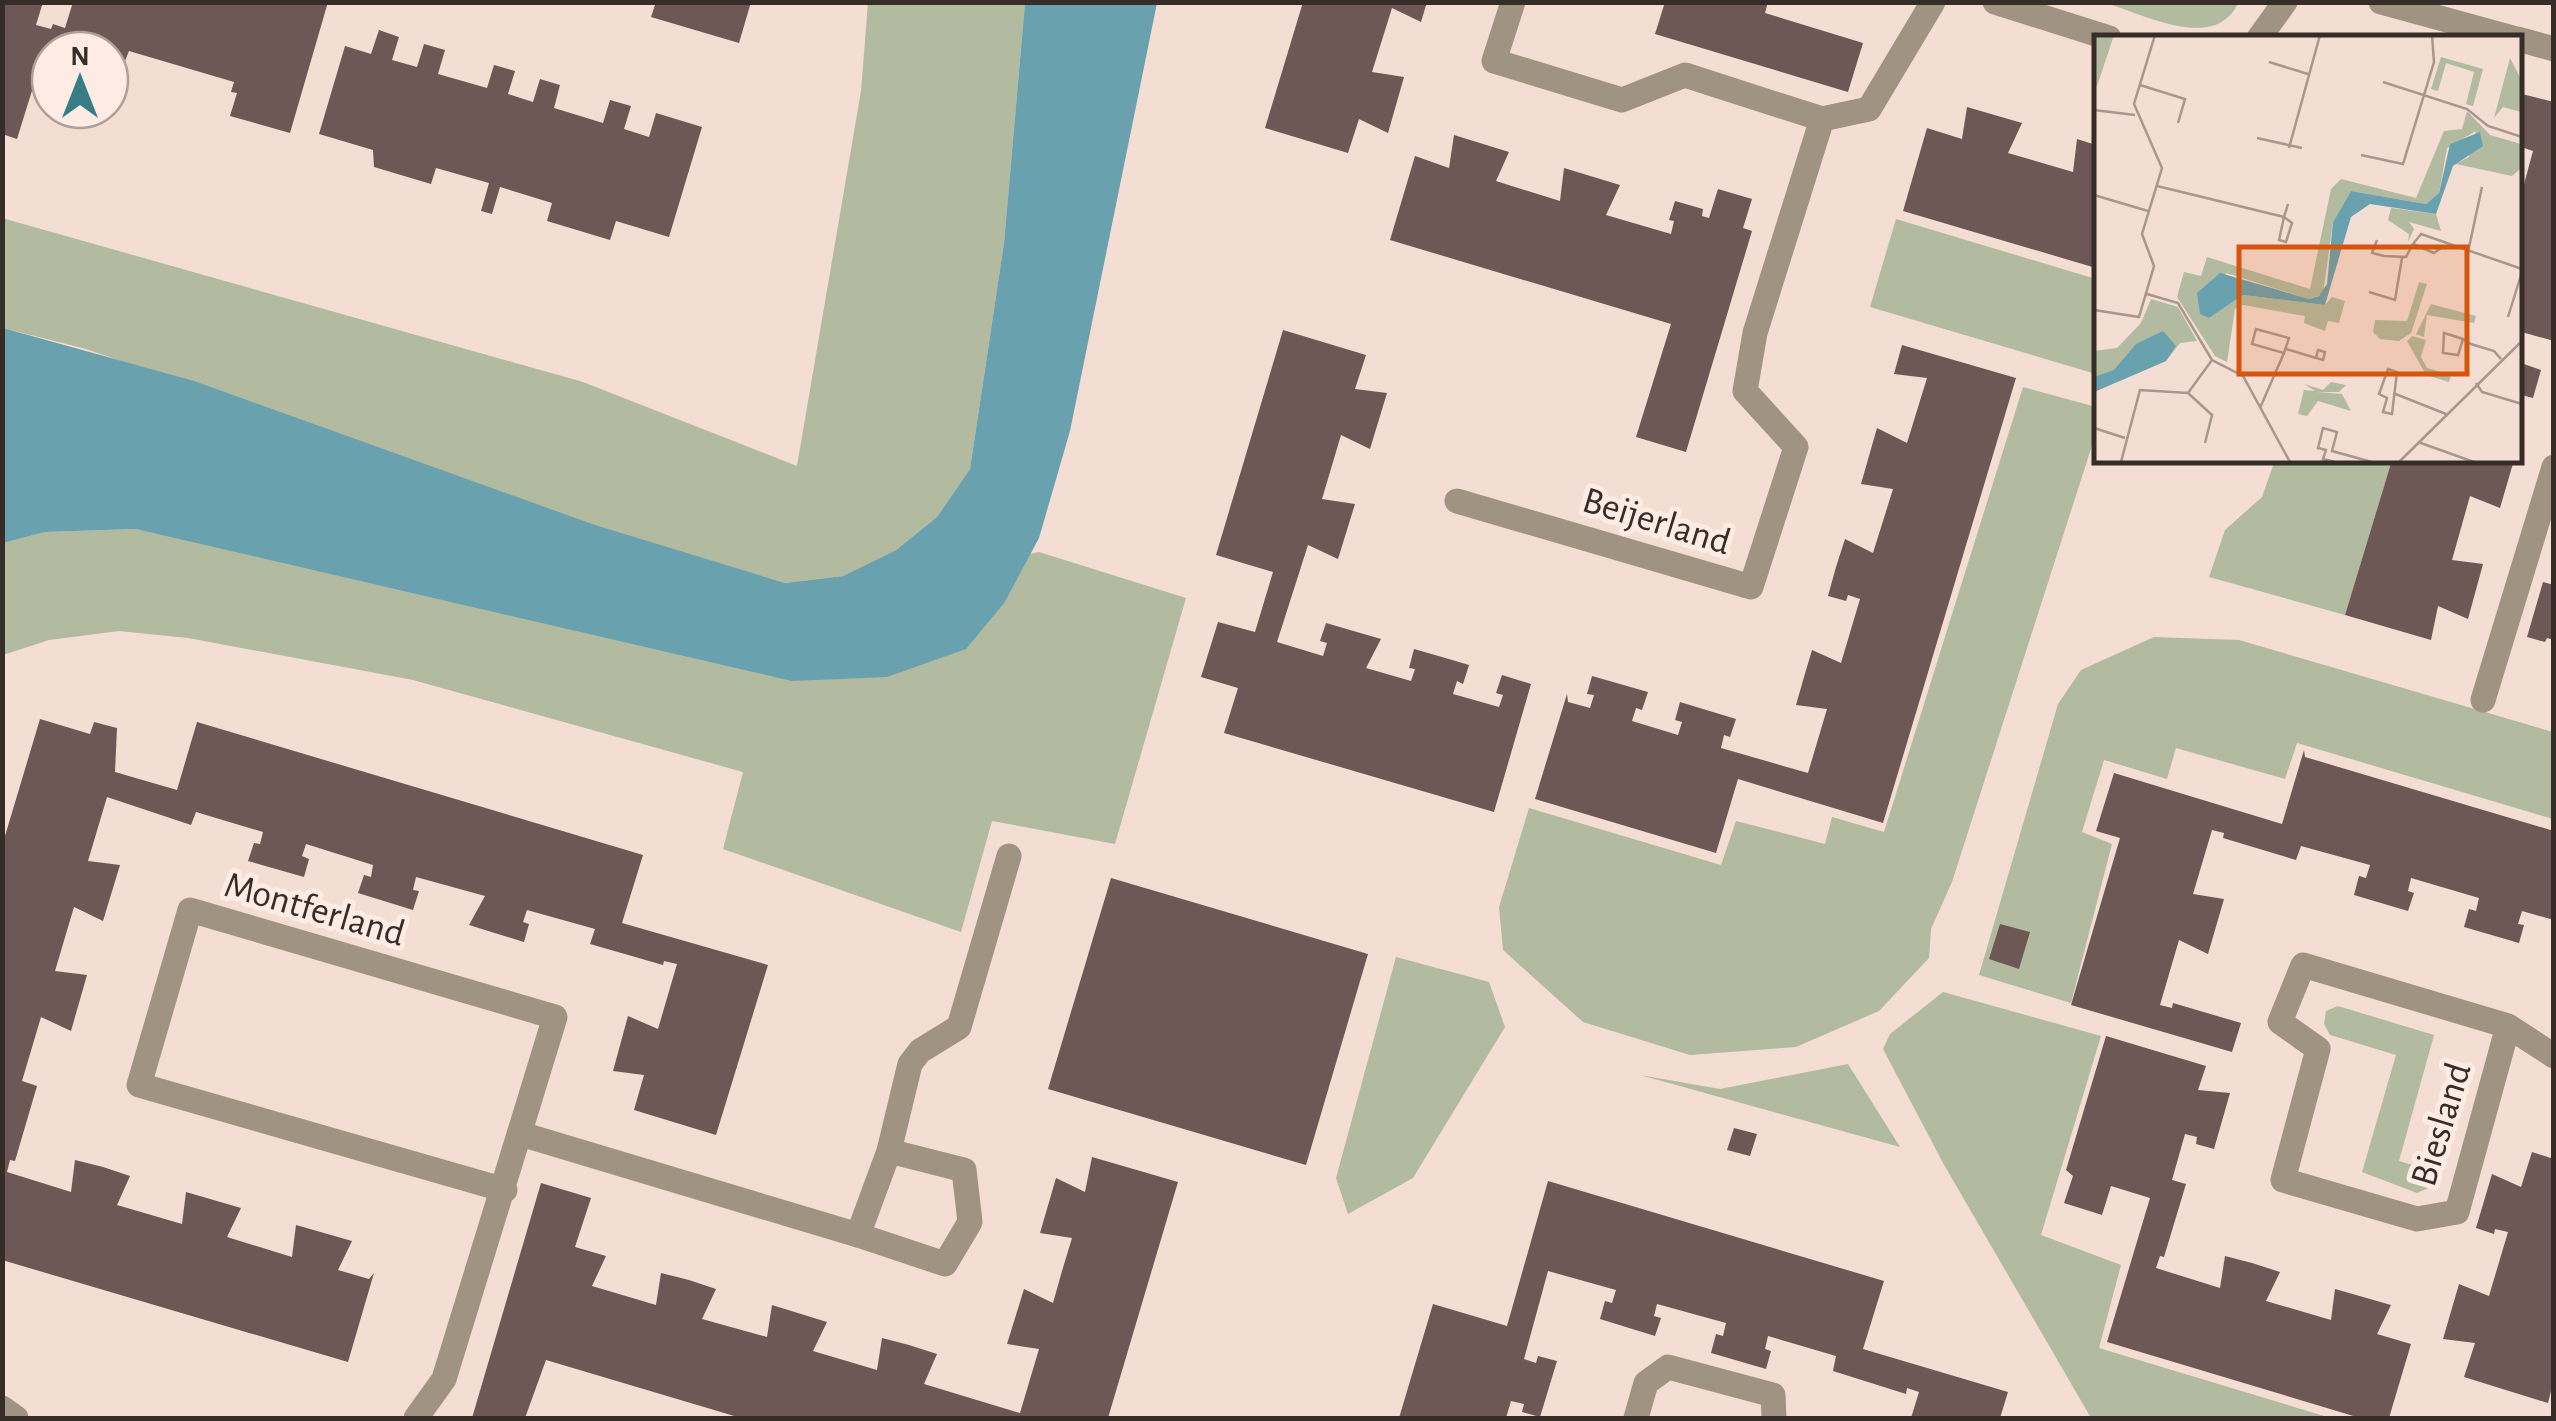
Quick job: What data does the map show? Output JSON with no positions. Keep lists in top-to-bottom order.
{
  "streets": {
    "street": ["Beijerland", "Montferland", "Biesland"]
  },
  "north": "top"
}
